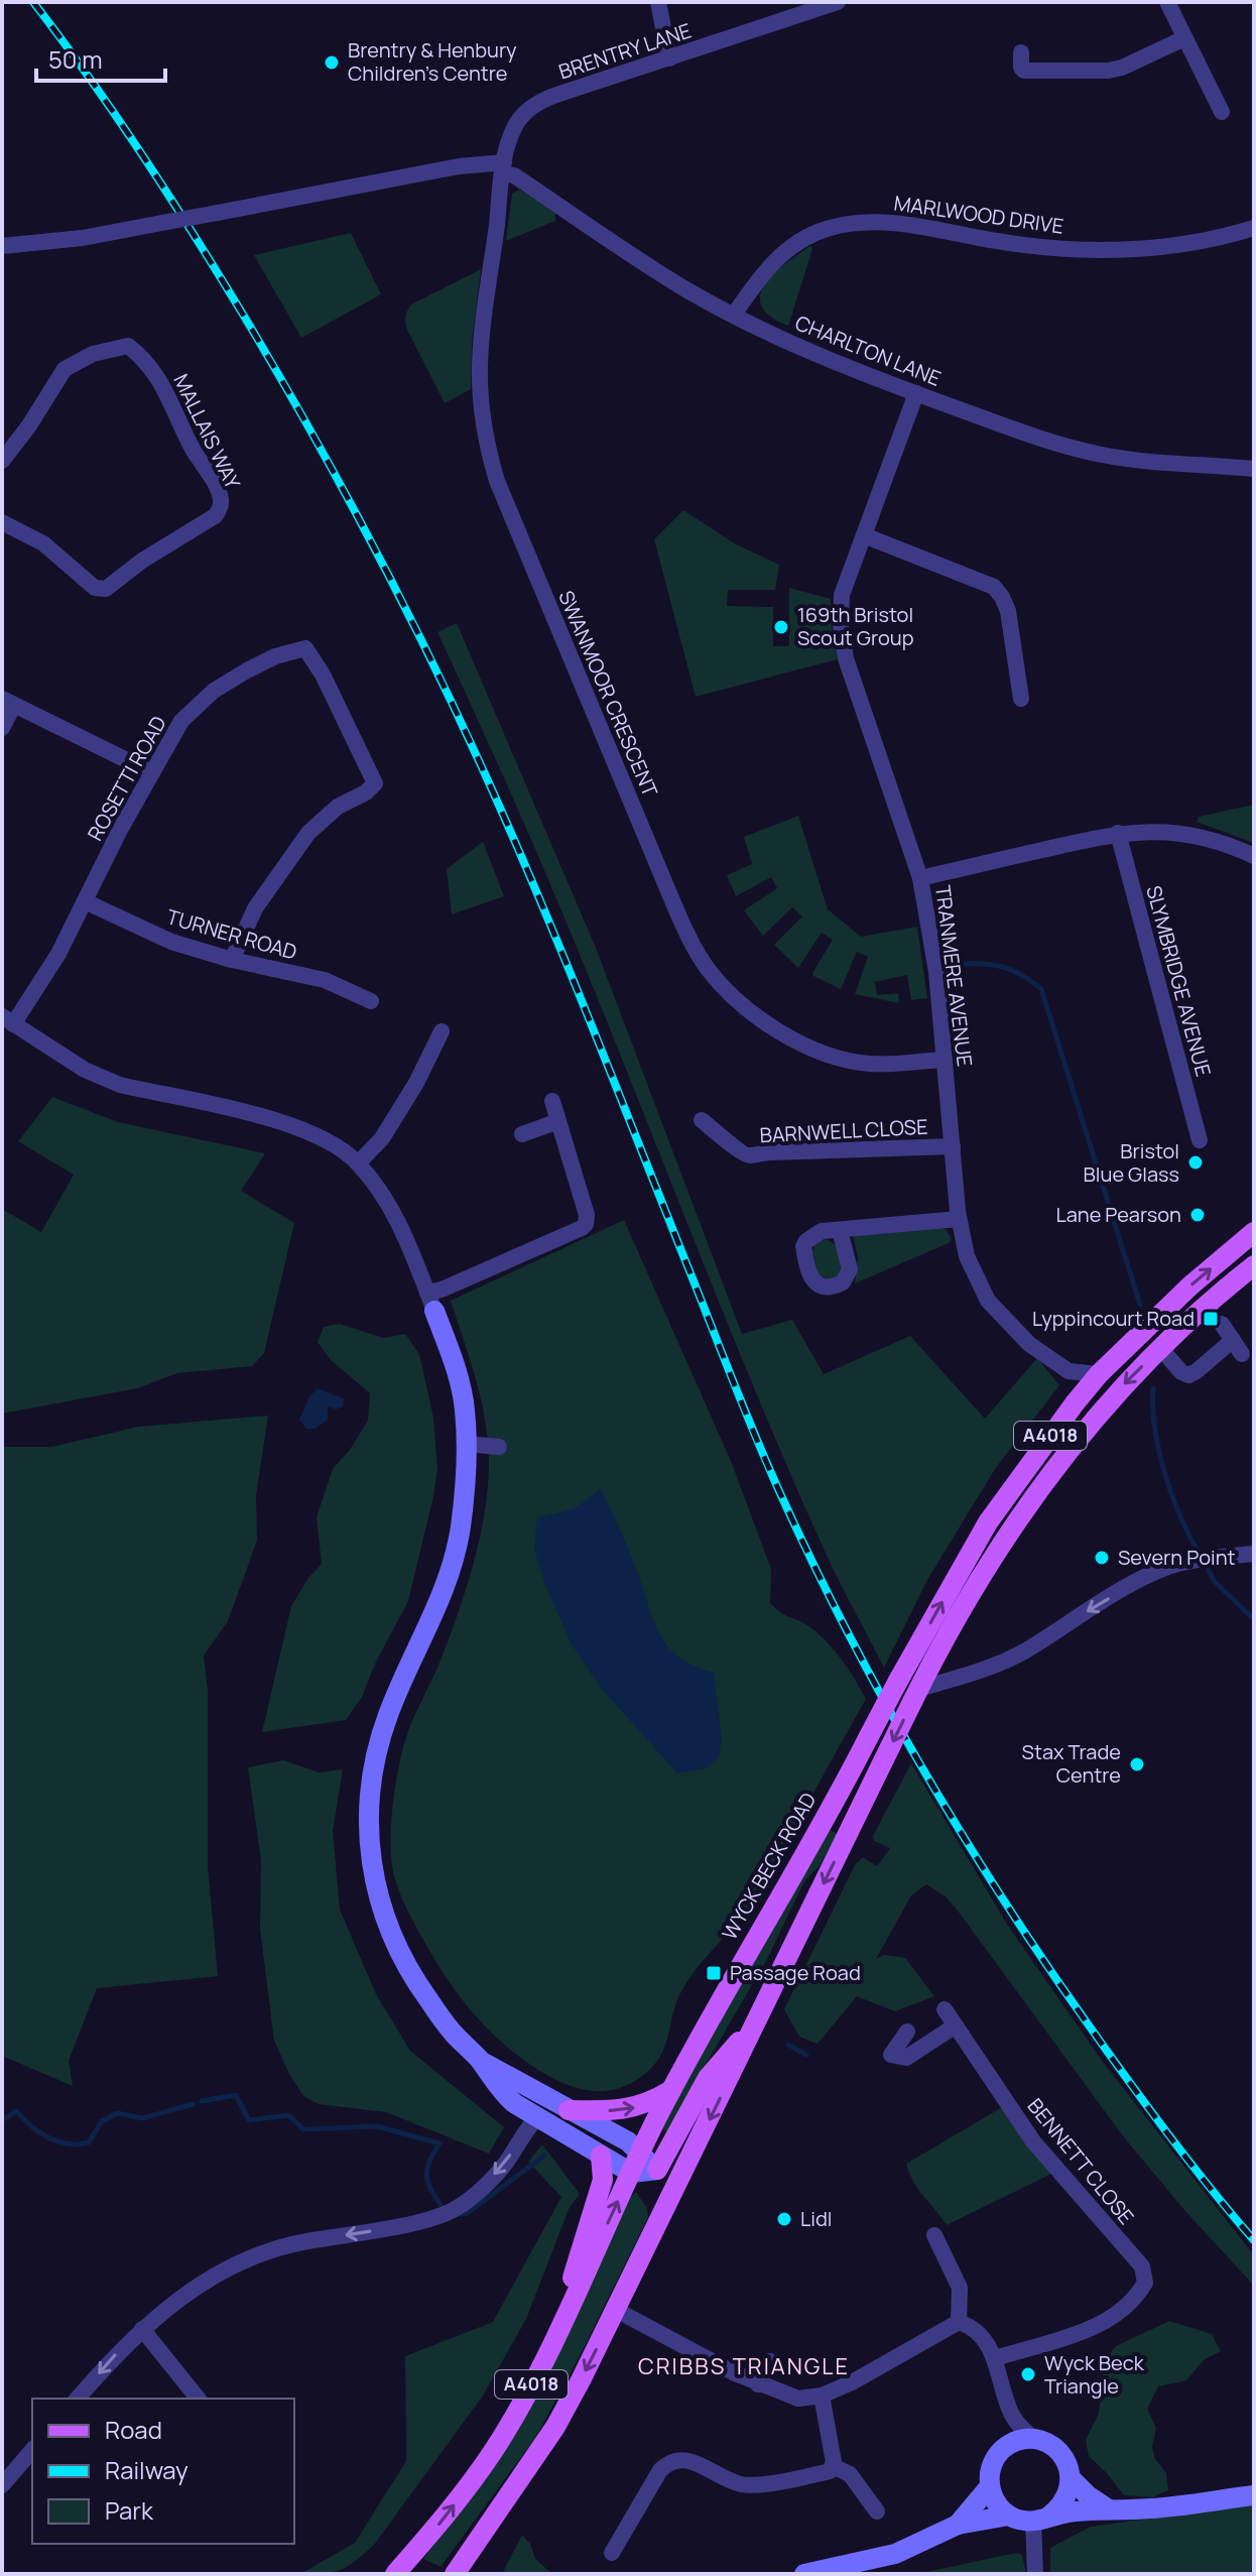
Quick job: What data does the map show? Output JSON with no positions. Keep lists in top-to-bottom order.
{
  "streets": {
    "main road": ["A4018", "WYCK BECK ROAD"],
    "street": [
      "BRENTRY LANE",
      "MARLWOOD DRIVE",
      "CHARLTON LANE",
      "MALLAIS WAY",
      "SWANMOOR CRESCENT",
      "ROSETTI ROAD",
      "TURNER ROAD",
      "TRANMERE AVENUE",
      "SLYMBRIDGE AVENUE",
      "BARNWELL CLOSE",
      "BENNETT CLOSE"
    ]
  },
  "crossings": [
    ["BRENTRY LANE", "CHARLTON LANE"],
    ["BRENTRY LANE", "SWANMOOR CRESCENT"],
    ["MARLWOOD DRIVE", "CHARLTON LANE"],
    ["CHARLTON LANE", "SWANMOOR CRESCENT"],
    ["CHARLTON LANE", "TRANMERE AVENUE"],
    ["SWANMOOR CRESCENT", "TRANMERE AVENUE"],
    ["ROSETTI ROAD", "TURNER ROAD"],
    ["TRANMERE AVENUE", "BARNWELL CLOSE"],
    ["TRANMERE AVENUE", "WYCK BECK ROAD"]
  ],
  "districts": ["CRIBBS TRIANGLE"],
  "places": {
    "other": [
      "Brentry & Henbury Children's Centre",
      "169th Bristol Scout Group",
      "Bristol Blue Glass",
      "Lane Pearson",
      "Severn Point",
      "Stax Trade Centre",
      "Lidl",
      "Wyck Beck Triangle"
    ],
    "transit": ["Lyppincourt Road", "Passage Road"]
  },
  "legend": ["Road", "Railway", "Park"],
  "scale_bar": "50 m"
}
